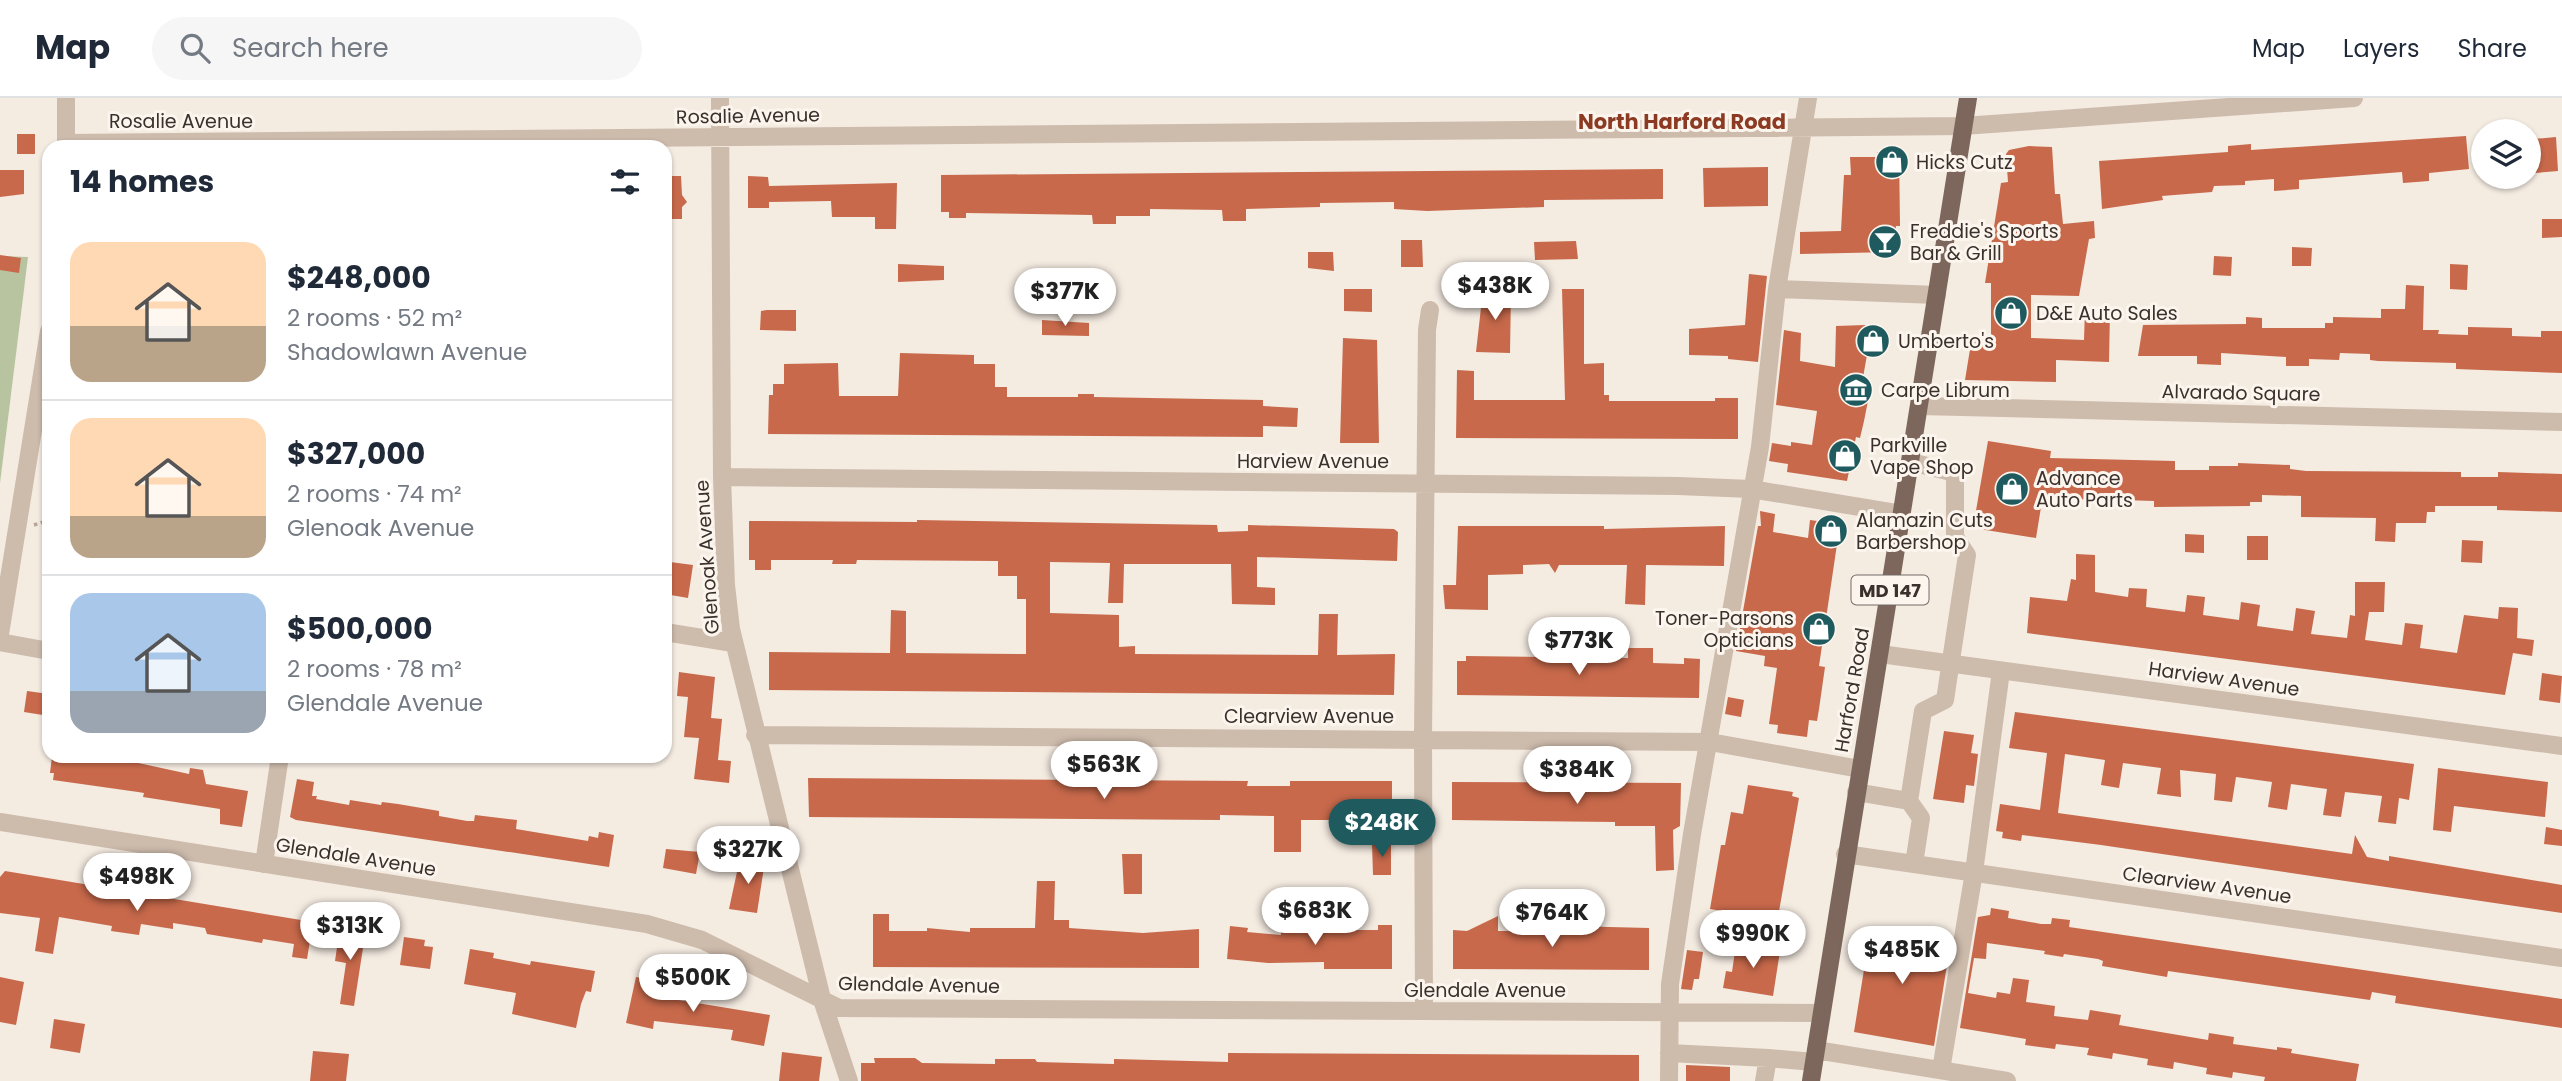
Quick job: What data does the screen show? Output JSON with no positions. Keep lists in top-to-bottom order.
{
  "streets": {
    "main road": ["MD 147", "Harford Road"],
    "street": [
      "Rosalie Avenue",
      "Alvarado Square",
      "Harview Avenue",
      "Glenoak Avenue",
      "Clearview Avenue",
      "Glendale Avenue"
    ]
  },
  "crossings": [
    ["Rosalie Avenue", "Glenoak Avenue"],
    ["Rosalie Avenue", "Harford Road"],
    ["Alvarado Square", "Harford Road"],
    ["Harview Avenue", "Glenoak Avenue"],
    ["Harview Avenue", "Harford Road"],
    ["Glenoak Avenue", "Clearview Avenue"],
    ["Glenoak Avenue", "Glendale Avenue"],
    ["Harford Road", "Clearview Avenue"],
    ["Harford Road", "Glendale Avenue"]
  ],
  "districts": ["North Harford Road"],
  "places": {
    "shop": [
      "Hicks Cutz",
      "D&E Auto Sales",
      "Umberto's",
      "Parkville Vape Shop",
      "Advance Auto Parts",
      "Alamazin Cuts Barbershop",
      "Toner-Parsons Opticians"
    ],
    "bar": ["Freddie's Sports Bar & Grill"],
    "museum": ["Carpe Librum"]
  },
  "page": {
    "header": "Map",
    "search": "Search here",
    "nav": ["Map", "Layers", "Share"],
    "heading": "14 homes",
    "list": [
      {
        "name": "$248,000",
        "note": "2 rooms · 52 m² · Shadowlawn Avenue"
      },
      {
        "name": "$327,000",
        "note": "2 rooms · 74 m² · Glenoak Avenue"
      },
      {
        "name": "$500,000",
        "note": "2 rooms · 78 m² · Glendale Avenue"
      }
    ],
    "price": [
      "$438K",
      "$377K",
      "$773K",
      "$563K",
      "$384K",
      "$248K",
      "$327K",
      "$498K",
      "$683K",
      "$764K",
      "$313K",
      "$990K",
      "$485K",
      "$500K"
    ]
  }
}
